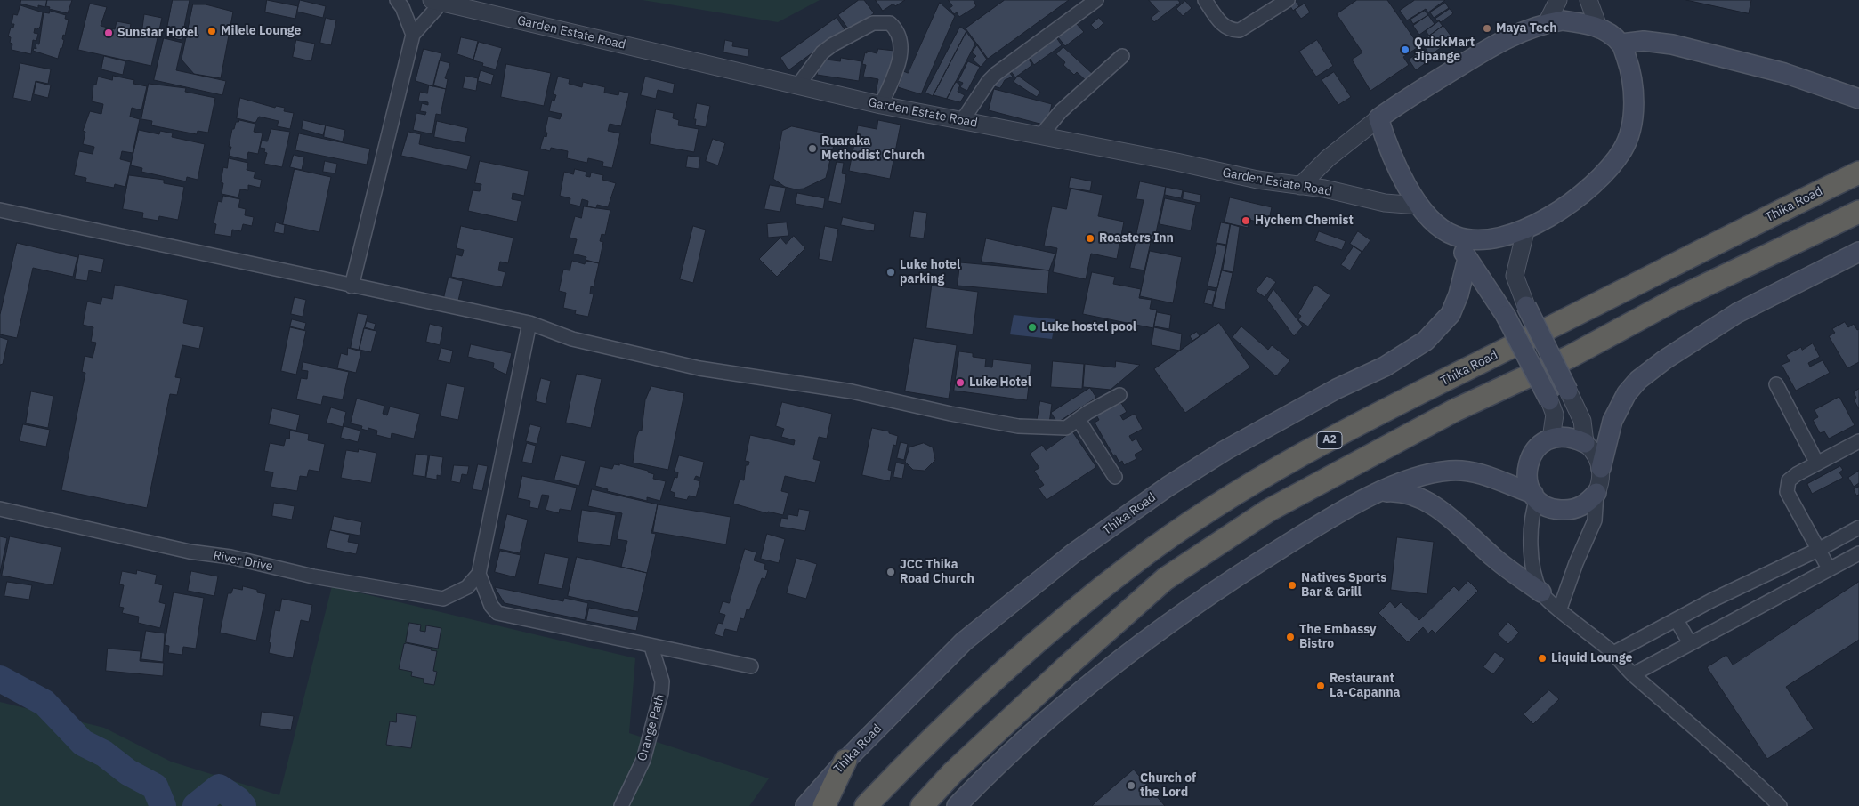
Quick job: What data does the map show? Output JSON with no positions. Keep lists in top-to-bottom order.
{
  "streets": {
    "highway": ["Thika Road", "A2"],
    "street": ["Garden Estate Road", "River Drive", "Orange Path"]
  },
  "places": [
    "Maya Tech",
    "Milele Lounge",
    "Sunstar Hotel",
    "QuickMart Jipange",
    "Ruaraka Methodist Church",
    "Hychem Chemist",
    "Roasters Inn",
    "Luke hotel parking",
    "Luke hostel pool",
    "Luke Hotel",
    "JCC Thika Road Church",
    "Natives Sports Bar & Grill",
    "The Embassy Bistro",
    "Liquid Lounge",
    "Restaurant La-Capanna",
    "Church of the Lord"
  ]
}
